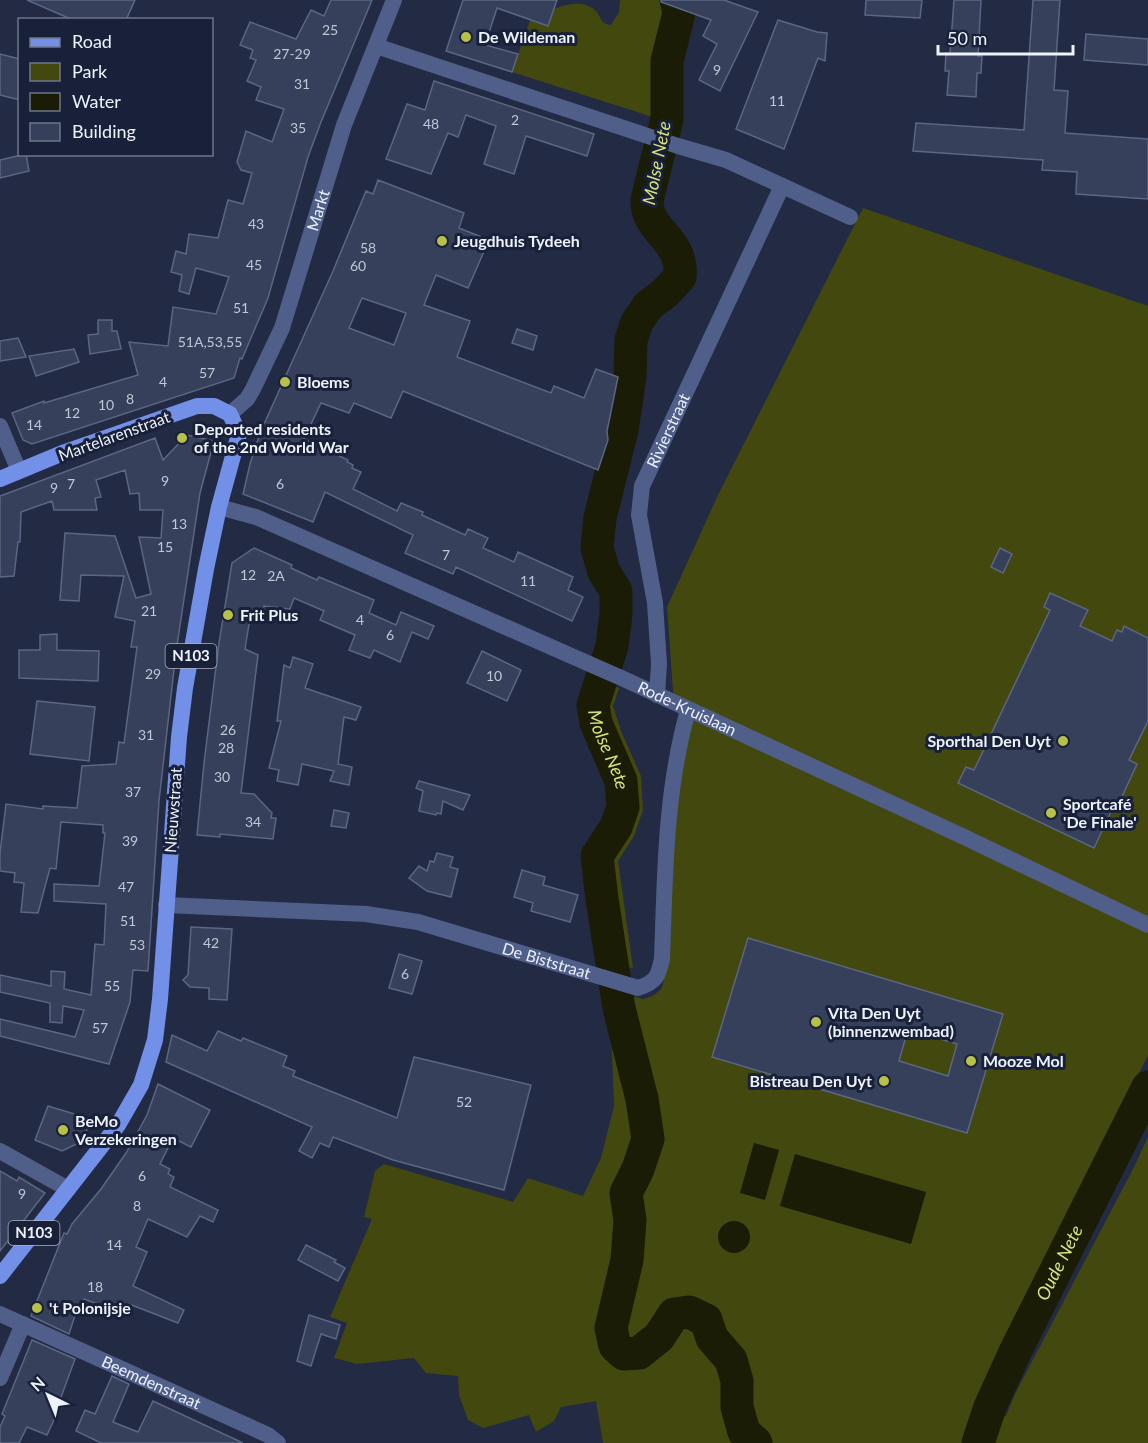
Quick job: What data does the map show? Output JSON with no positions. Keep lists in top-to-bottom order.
{
  "streets": {
    "main road": ["Martelarenstraat", "N103", "Nieuwstraat"],
    "street": [
      "Markt",
      "Rivierstraat",
      "Rode-Kruislaan",
      "De Biststraat",
      "Beemdenstraat"
    ]
  },
  "crossings": [
    ["Markt", "Martelarenstraat"],
    ["Markt", "Nieuwstraat"],
    ["Rivierstraat", "Rode-Kruislaan"],
    ["Martelarenstraat", "Nieuwstraat"],
    ["N103", "Nieuwstraat"],
    ["Rode-Kruislaan", "Nieuwstraat"],
    ["Rode-Kruislaan", "De Biststraat"],
    ["Nieuwstraat", "De Biststraat"]
  ],
  "water": ["Molse Nete", "Oude Nete"],
  "places": [
    "De Wildeman",
    "Jeugdhuis Tydeeh",
    "Bloems",
    "Deported residents of the 2nd World War",
    "Frit Plus",
    "Sporthal Den Uyt",
    "Sportcafé 'De Finale'",
    "Vita Den Uyt (binnenzwembad)",
    "Mooze Mol",
    "Bistreau Den Uyt",
    "BeMo Verzekeringen",
    "'t Polonijsje"
  ],
  "house_numbers": [
    "25",
    "27-29",
    "9",
    "31",
    "11",
    "2",
    "48",
    "35",
    "43",
    "58",
    "45",
    "60",
    "51",
    "51A,53,55",
    "57",
    "4",
    "8",
    "10",
    "12",
    "14",
    "9",
    "7",
    "6",
    "9",
    "13",
    "15",
    "7",
    "12",
    "2A",
    "11",
    "21",
    "4",
    "6",
    "29",
    "10",
    "26",
    "31",
    "28",
    "30",
    "37",
    "34",
    "39",
    "47",
    "51",
    "42",
    "53",
    "6",
    "55",
    "57",
    "52",
    "6",
    "9",
    "8",
    "14",
    "18"
  ],
  "legend": [
    "Road",
    "Park",
    "Water",
    "Building"
  ],
  "scale_bar": "50 m",
  "north": "top left"
}
